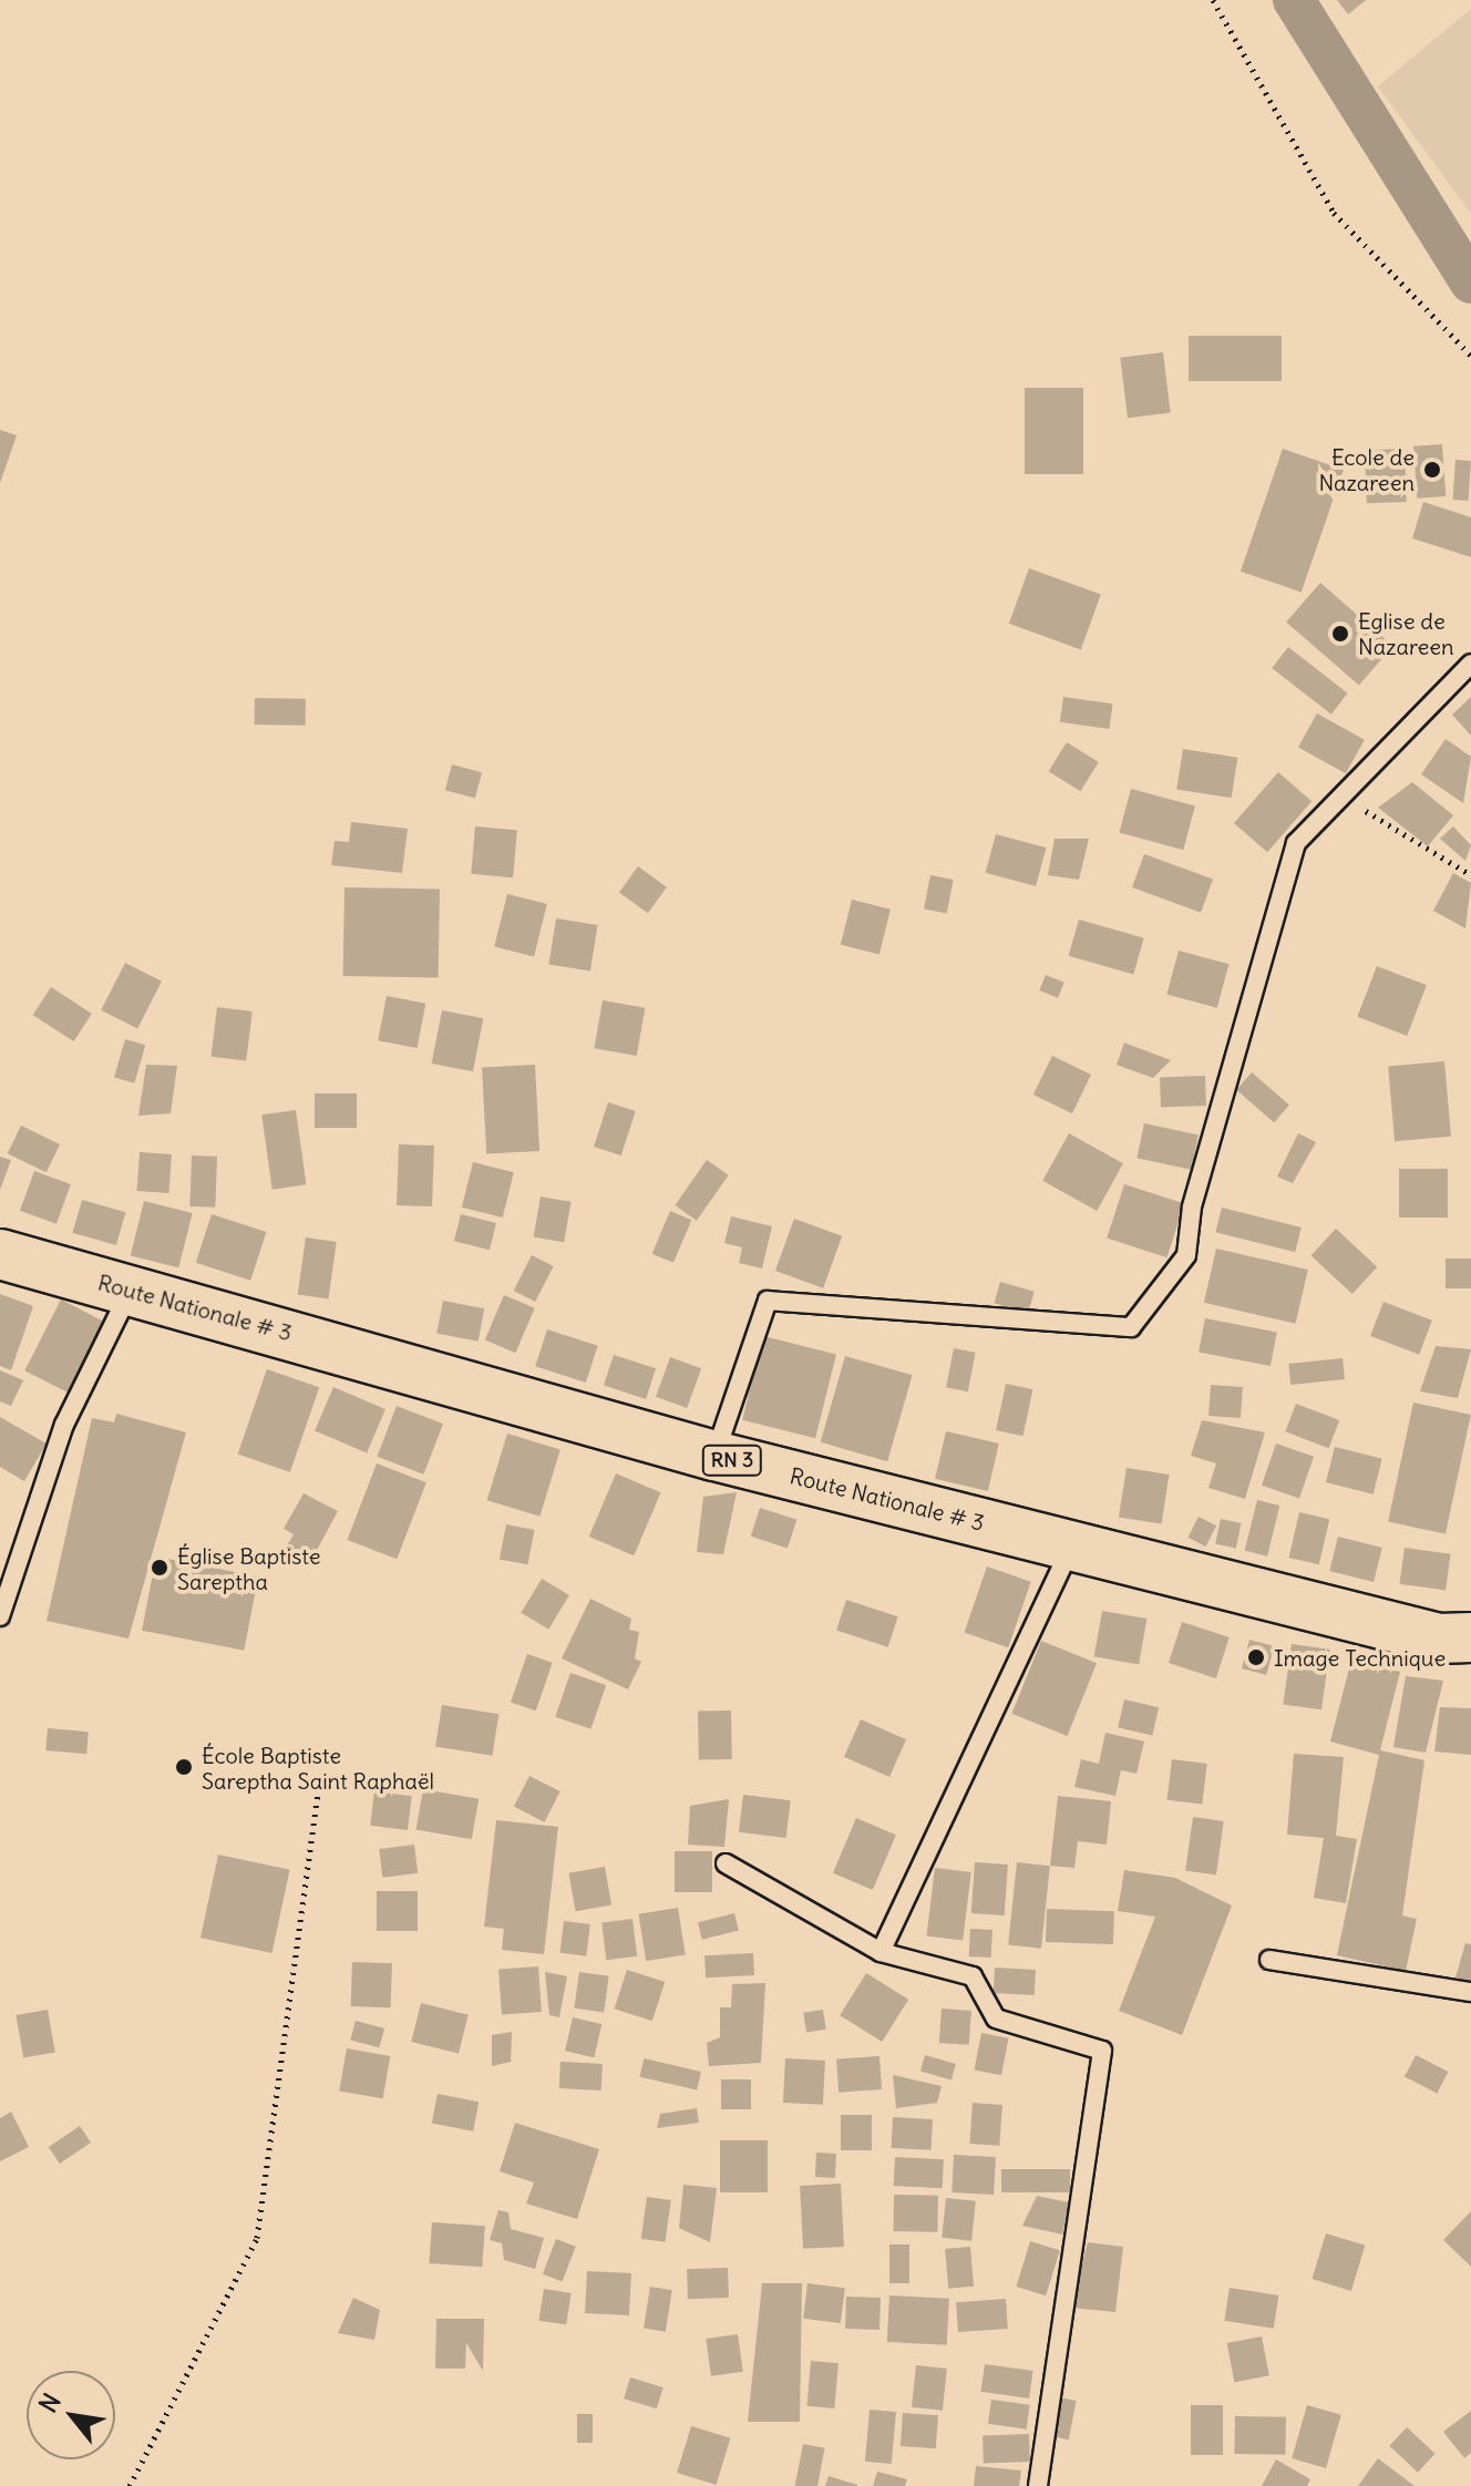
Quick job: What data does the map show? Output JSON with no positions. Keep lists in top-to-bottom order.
{
  "streets": {
    "main road": ["Route Nationale # 3", "RN 3"]
  },
  "places": [
    "Ecole de Nazareen",
    "Eglise de Nazareen",
    "Église Baptiste Sareptha",
    "Image Technique",
    "École Baptiste Sareptha Saint Raphaël"
  ],
  "north": "top left"
}
